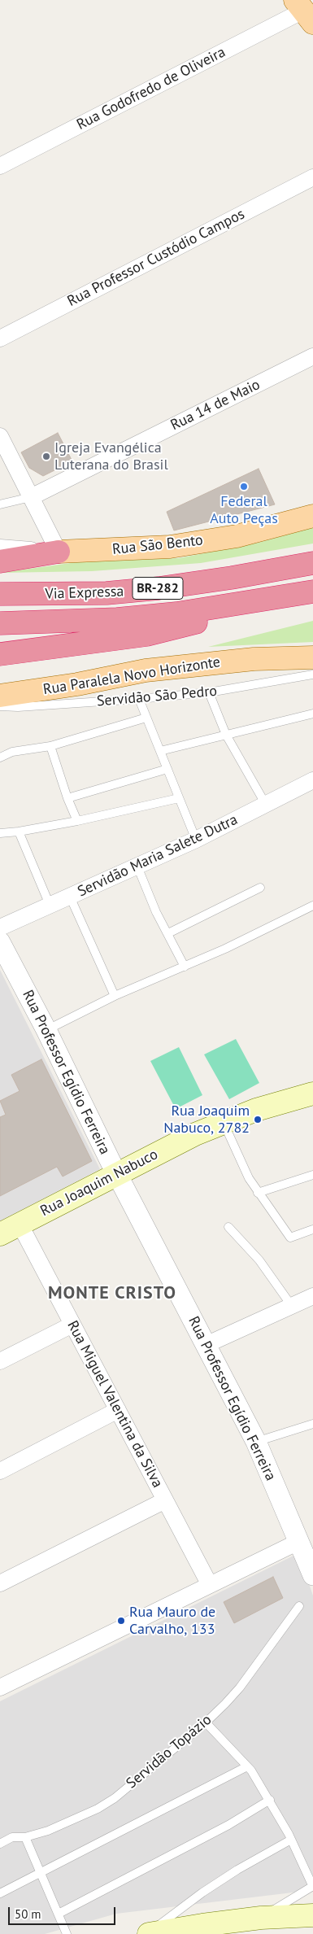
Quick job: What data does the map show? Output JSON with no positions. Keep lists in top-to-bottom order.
{
  "streets": {
    "highway": ["BR-282", "Via Expressa"],
    "main road": ["Rua São Bento", "Rua Paralela Novo Horizonte", "Rua Joaquim Nabuco"],
    "street": [
      "Rua Godofredo de Oliveira",
      "Rua Professor Custódio Campos",
      "Rua 14 de Maio",
      "Servidão Maria Salete Dutra",
      "Rua Professor Egídio Ferreira",
      "Rua Miguel Valentina da Silva"
    ],
    "lane": ["Servidão São Pedro", "Servidão Topázio"]
  },
  "crossings": [
    ["Rua Professor Egídio Ferreira", "Rua Joaquim Nabuco"],
    ["Rua Joaquim Nabuco", "Rua Miguel Valentina da Silva"]
  ],
  "districts": ["MONTE CRISTO"],
  "places": [
    "Igreja Evangélica Luterana do Brasil",
    "Federal Auto Peças",
    "Rua Joaquim Nabuco, 2782",
    "Rua Mauro de Carvalho, 133"
  ],
  "scale_bar": "50 m"
}
